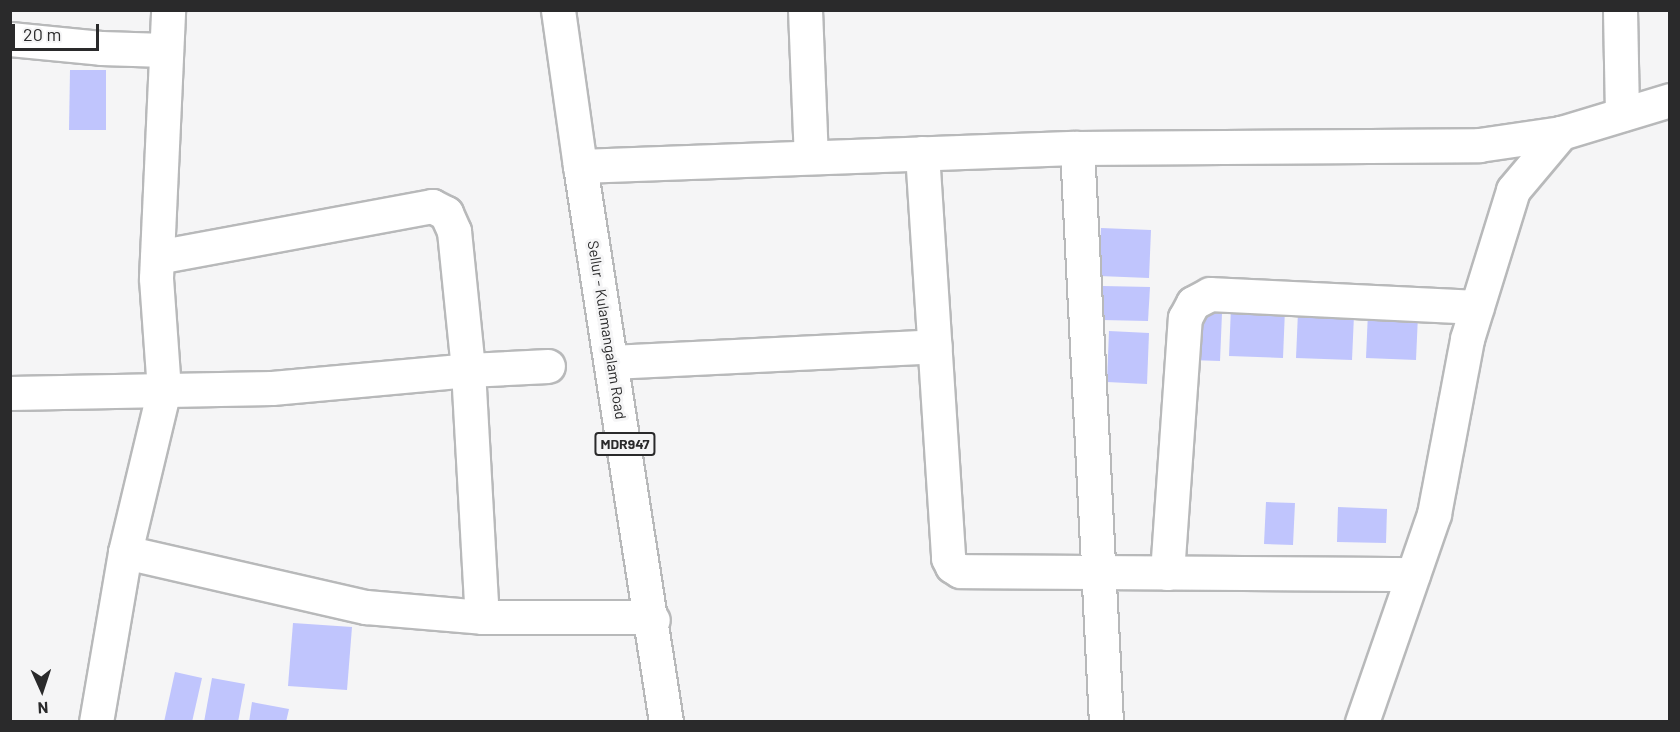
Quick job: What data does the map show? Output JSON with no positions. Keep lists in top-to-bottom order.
{
  "streets": {
    "street": ["Sellur - Kulamangalam Road", "MDR947"]
  },
  "scale_bar": "20 m",
  "north": "bottom"
}
